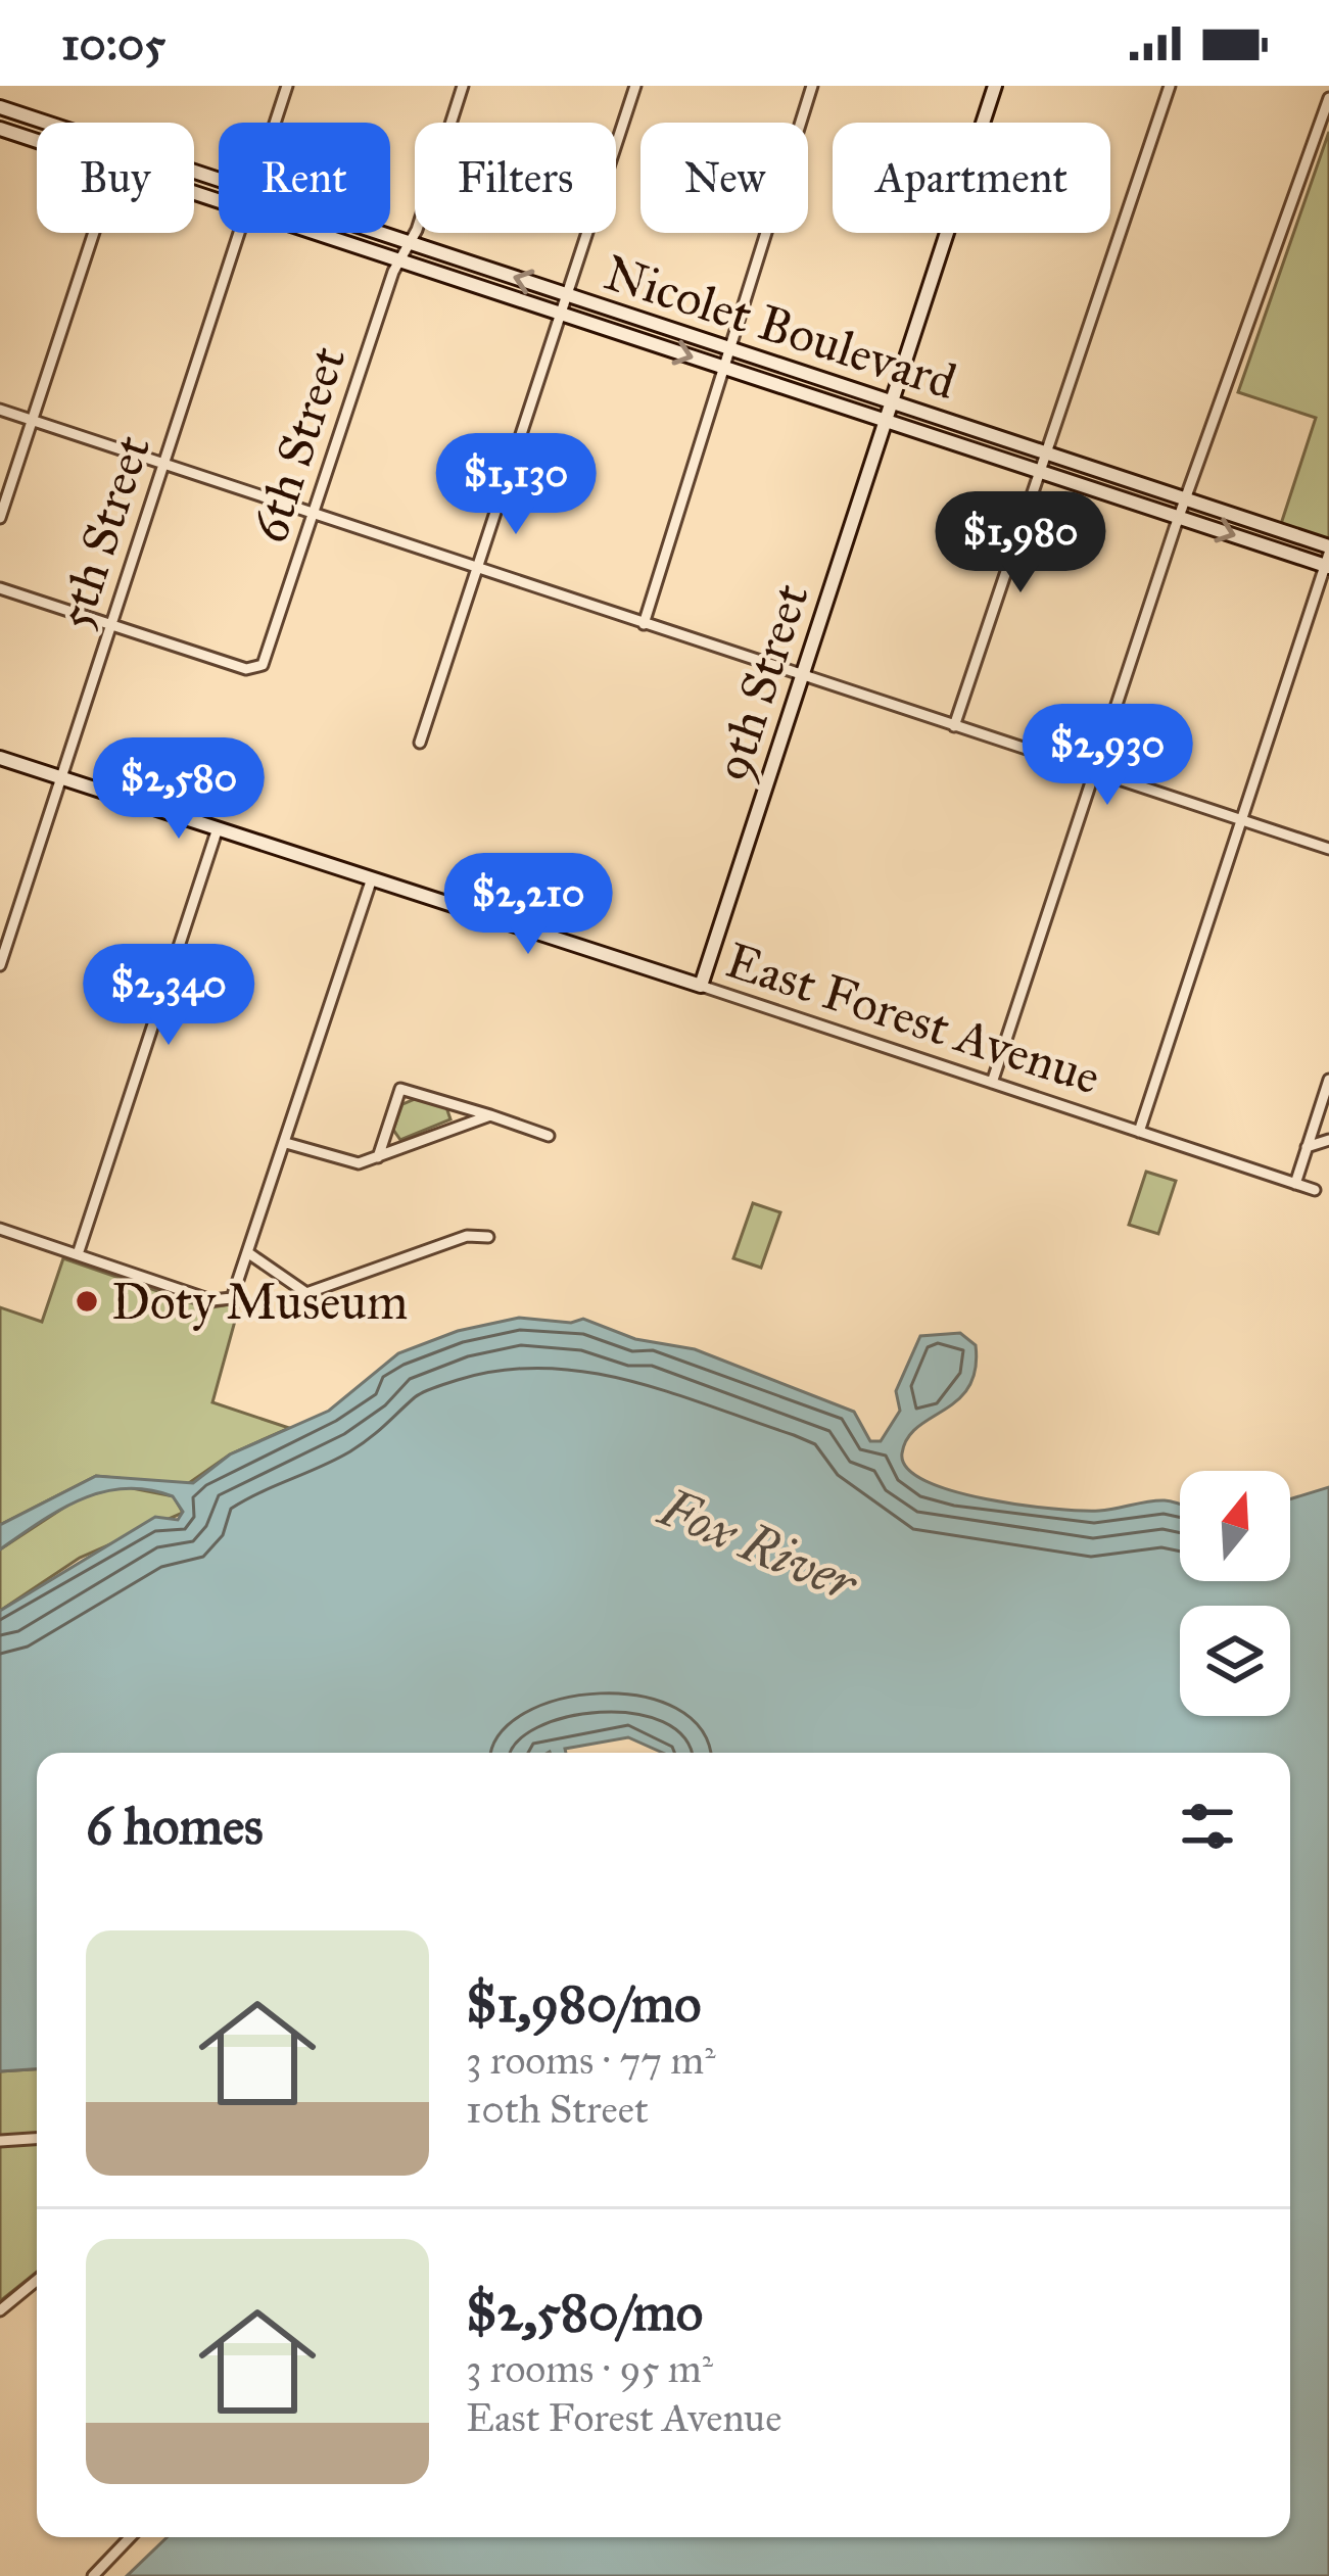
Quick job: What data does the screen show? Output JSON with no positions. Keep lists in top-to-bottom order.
{
  "streets": {
    "street": [
      "Nicolet Boulevard",
      "6th Street",
      "5th Street",
      "9th Street",
      "East Forest Avenue"
    ]
  },
  "crossings": [
    ["Nicolet Boulevard", "6th Street"],
    ["Nicolet Boulevard", "9th Street"],
    ["6th Street", "5th Street"],
    ["5th Street", "East Forest Avenue"],
    ["9th Street", "East Forest Avenue"]
  ],
  "water": ["Fox River"],
  "places": ["Doty Museum"],
  "north": "top",
  "page": {
    "status": "10:05",
    "chip": [
      "Buy",
      "Rent",
      "Filters",
      "New",
      "Apartment"
    ],
    "price": [
      "$1,130",
      "$1,980",
      "$2,930",
      "$2,580",
      "$2,210",
      "$2,340"
    ],
    "heading": "6 homes",
    "list": [
      {
        "name": "$1,980/mo",
        "note": "3 rooms · 77 m² · 10th Street"
      },
      {
        "name": "$2,580/mo",
        "note": "3 rooms · 95 m² · East Forest Avenue"
      }
    ]
  }
}
